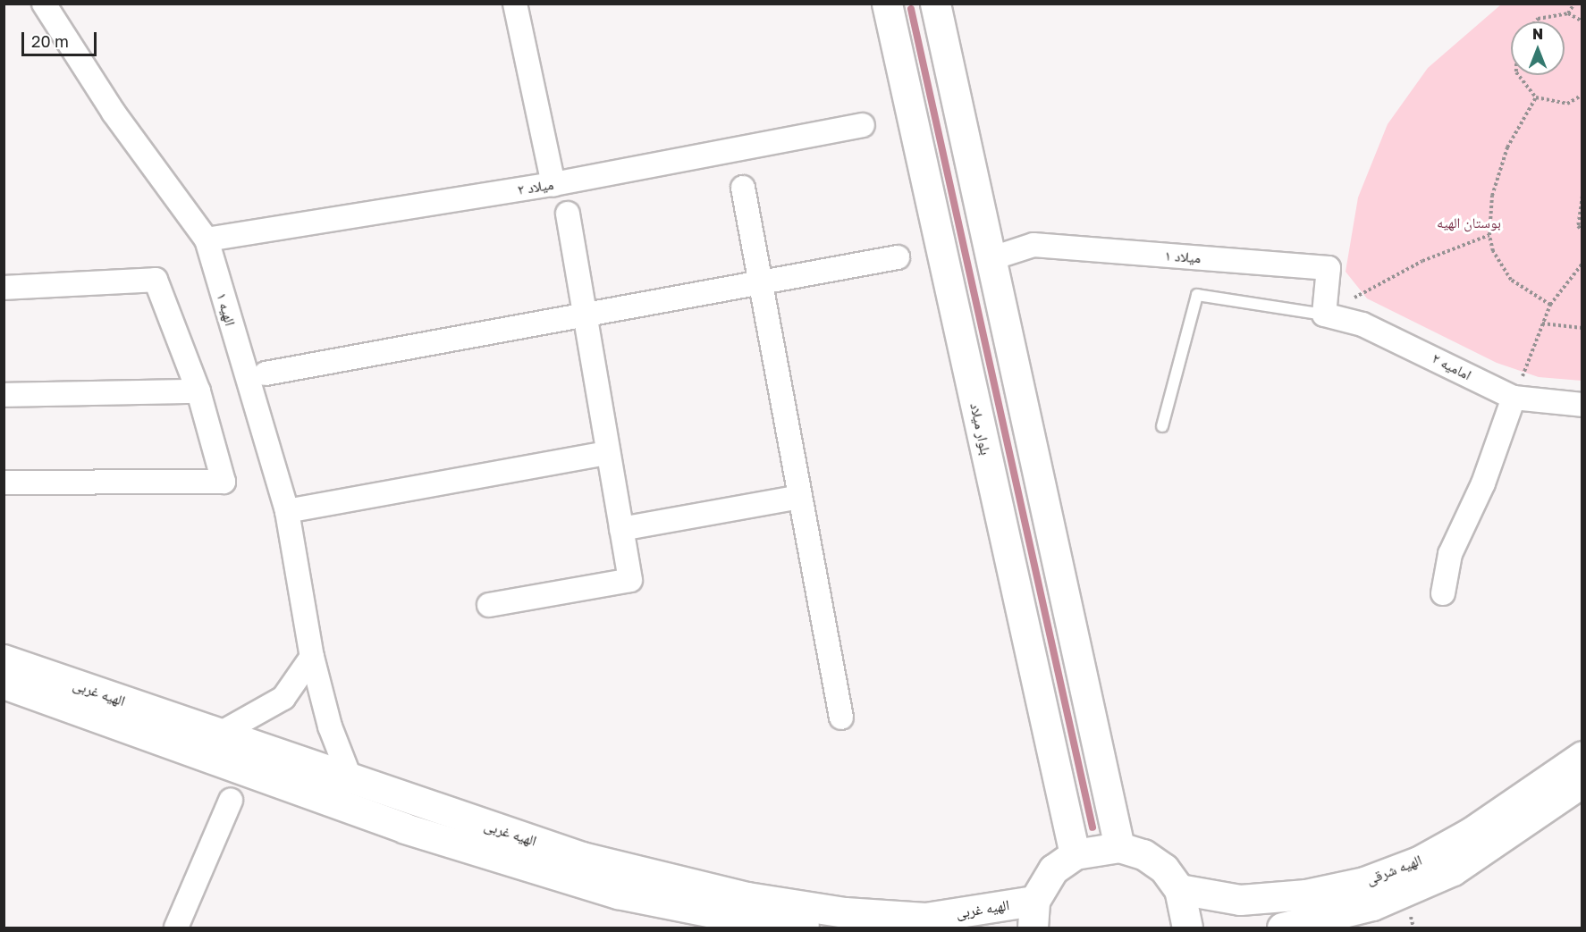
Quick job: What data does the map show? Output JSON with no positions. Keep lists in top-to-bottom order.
{
  "streets": {
    "street": [
      "میلاد ۲",
      "میلاد ۱",
      "الهیه ۱",
      "امامیه ۲",
      "بلوار میلاد",
      "الهیه غربی",
      "الهیه شرقی"
    ]
  },
  "crossings": [
    ["میلاد ۲", "الهیه ۱"],
    ["میلاد ۱", "امامیه ۲"],
    ["الهیه ۱", "الهیه غربی"]
  ],
  "parks": ["بوستان الهیه"],
  "scale_bar": "20 m",
  "north": "top"
}
